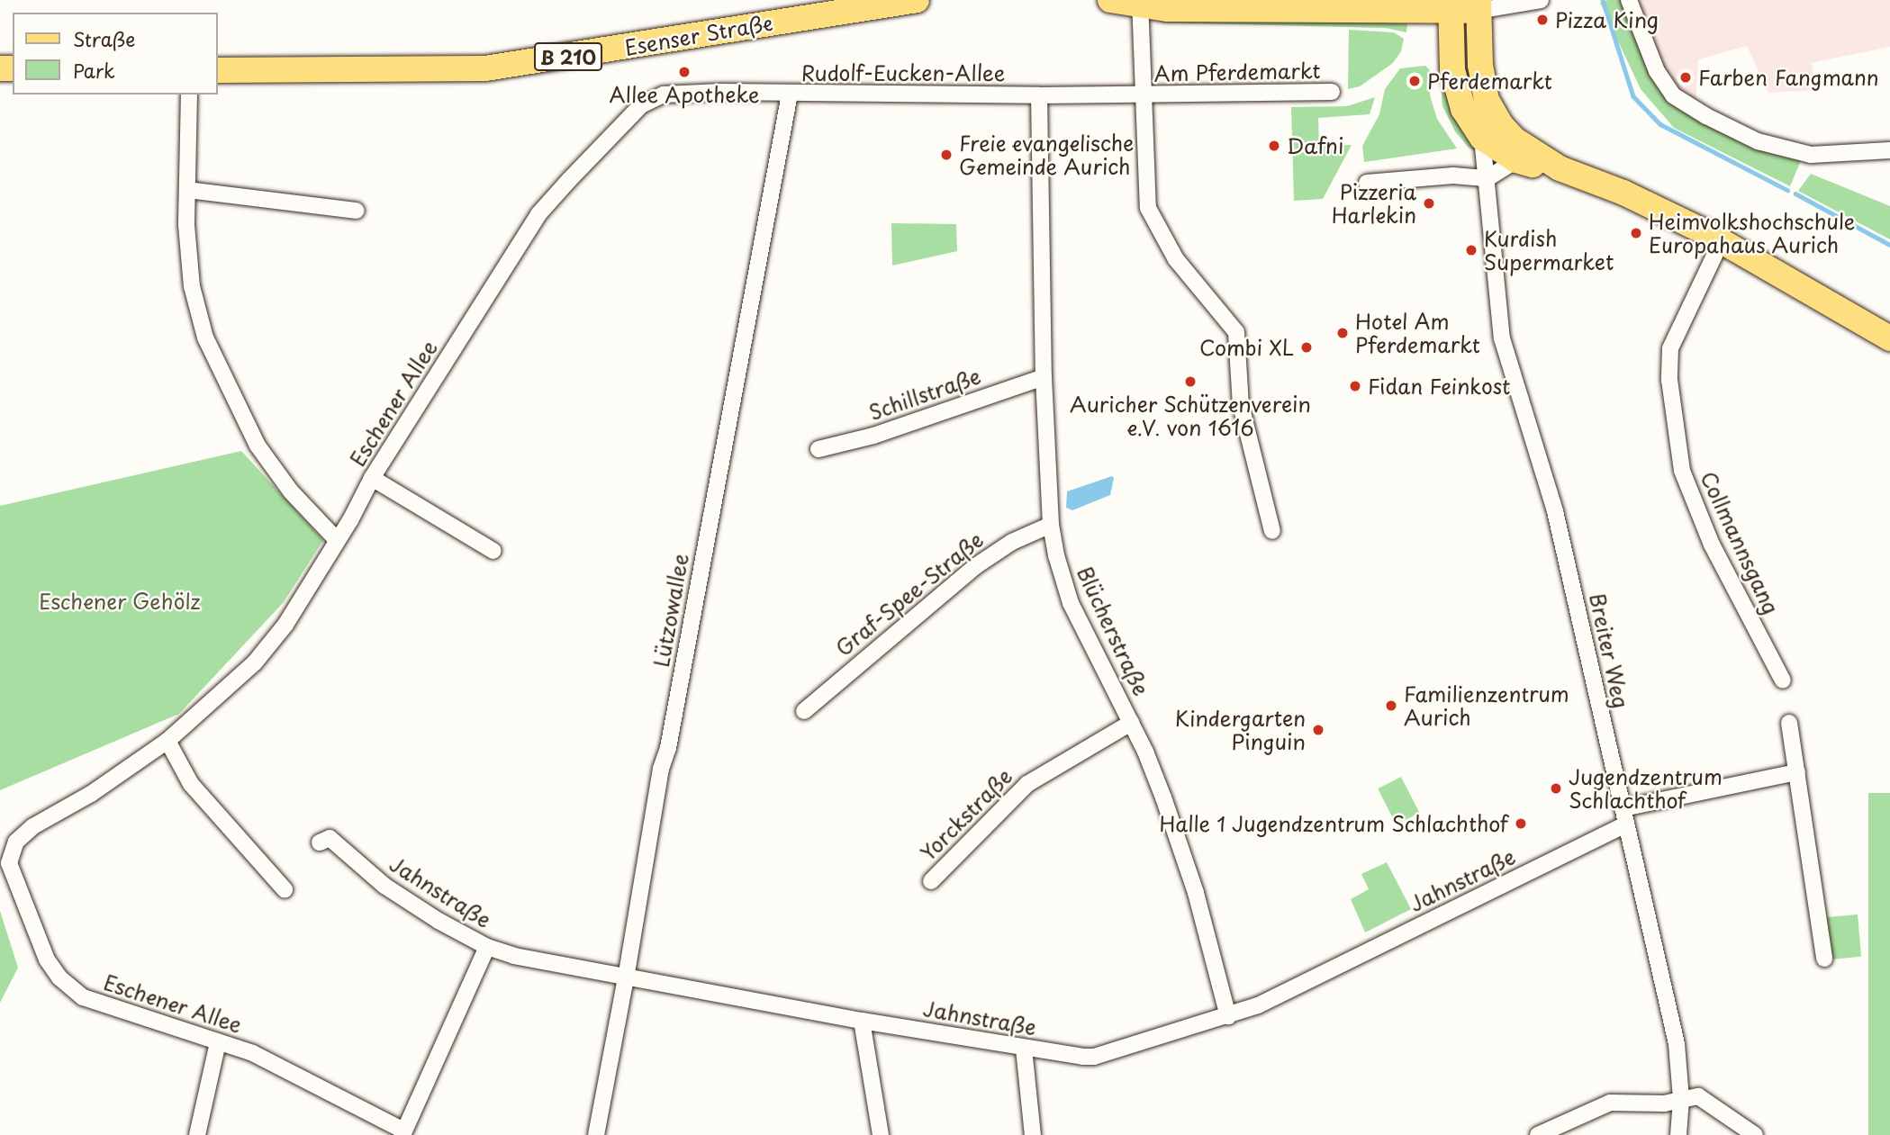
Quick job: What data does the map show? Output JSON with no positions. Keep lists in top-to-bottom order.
{
  "streets": {
    "main road": ["Esenser Straße", "B 210"],
    "street": [
      "Am Pferdemarkt",
      "Rudolf-Eucken-Allee",
      "Schillstraße",
      "Eschener Allee",
      "Collmannsgang",
      "Graf-Spee-Straße",
      "Lützowallee",
      "Blücherstraße",
      "Breiter Weg",
      "Yorckstraße",
      "Jahnstraße"
    ]
  },
  "crossings": [
    ["Am Pferdemarkt", "Rudolf-Eucken-Allee"],
    ["Rudolf-Eucken-Allee", "Eschener Allee"],
    ["Rudolf-Eucken-Allee", "Lützowallee"],
    ["Rudolf-Eucken-Allee", "Blücherstraße"],
    ["Schillstraße", "Blücherstraße"],
    ["Graf-Spee-Straße", "Blücherstraße"],
    ["Lützowallee", "Jahnstraße"],
    ["Blücherstraße", "Yorckstraße"],
    ["Blücherstraße", "Jahnstraße"],
    ["Breiter Weg", "Jahnstraße"]
  ],
  "parks": ["Eschener Gehölz"],
  "places": [
    "Pizza King",
    "Allee Apotheke",
    "Farben Fangmann",
    "Pferdemarkt",
    "Dafni",
    "Freie evangelische Gemeinde Aurich",
    "Pizzeria Harlekin",
    "Heimvolkshochschule Europahaus Aurich",
    "Kurdish Supermarket",
    "Hotel Am Pferdemarkt",
    "Combi XL",
    "Auricher Schützenverein e.V. von 1616",
    "Fidan Feinkost",
    "Familienzentrum Aurich",
    "Kindergarten Pinguin",
    "Jugendzentrum Schlachthof",
    "Halle 1 Jugendzentrum Schlachthof"
  ],
  "legend": ["Straße", "Park"]
}
